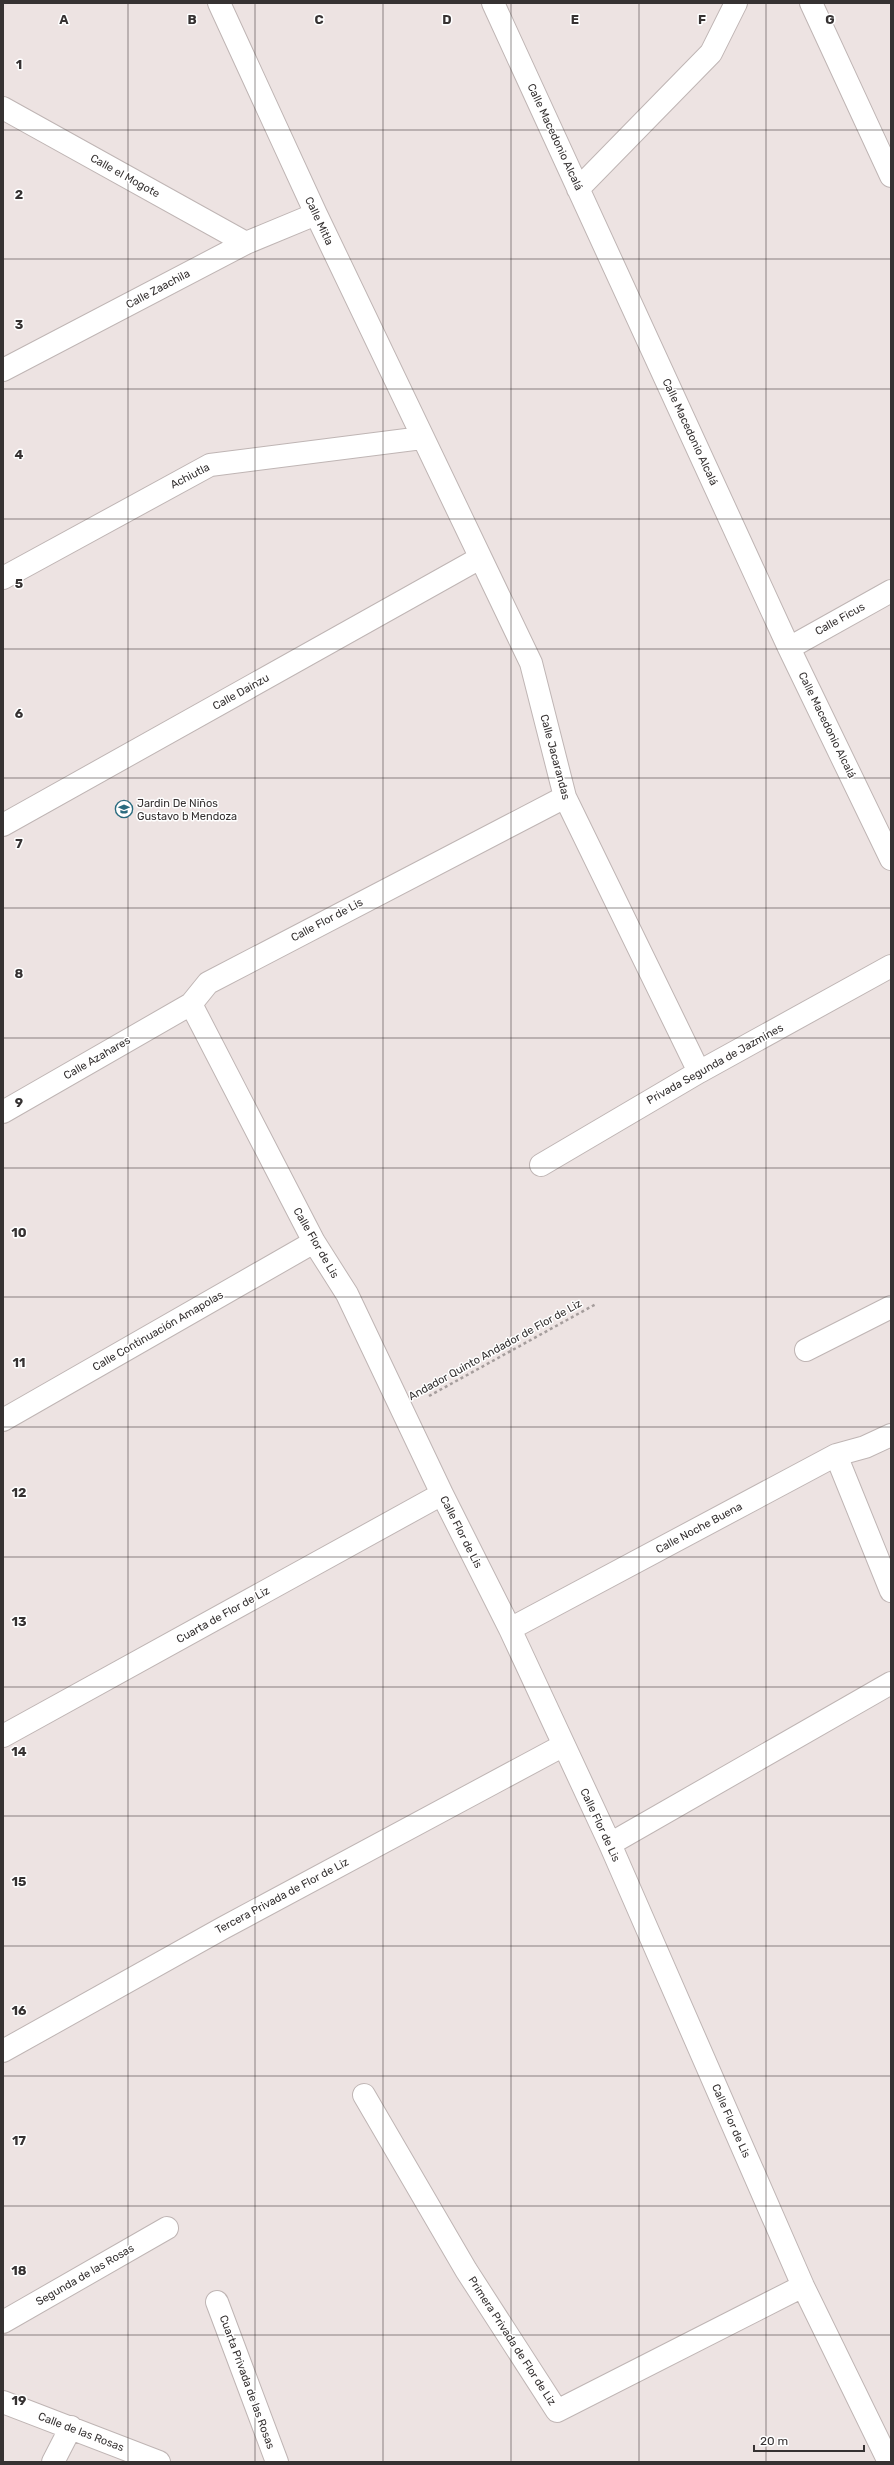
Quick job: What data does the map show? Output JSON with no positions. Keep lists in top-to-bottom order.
{
  "streets": {
    "street": [
      "Calle Macedonio Alcalá",
      "Calle el Mogote",
      "Calle Mitla",
      "Calle Zaachila",
      "Achiutla",
      "Calle Ficus",
      "Calle Dainzu",
      "Calle Jacarandas",
      "Calle Flor de Lis",
      "Calle Azahares",
      "Privada Segunda de Jazmines",
      "Calle Continuación Amapolas",
      "Calle Noche Buena",
      "Cuarta de Flor de Liz",
      "Tercera Privada de Flor de Liz",
      "Segunda de las Rosas",
      "Primera Privada de Flor de Liz",
      "Cuarta Privada de las Rosas",
      "Calle de las Rosas"
    ],
    "path": ["Andador Quinto Andador de Flor de Liz"]
  },
  "crossings": [
    ["Calle Macedonio Alcalá", "Calle Ficus"],
    ["Calle el Mogote", "Calle Zaachila"],
    ["Calle Mitla", "Calle Zaachila"],
    ["Calle Mitla", "Achiutla"],
    ["Calle Mitla", "Calle Jacarandas"],
    ["Achiutla", "Calle Jacarandas"],
    ["Calle Dainzu", "Calle Jacarandas"],
    ["Calle Jacarandas", "Calle Flor de Lis"],
    ["Calle Jacarandas", "Privada Segunda de Jazmines"],
    ["Calle Flor de Lis", "Calle Azahares"],
    ["Calle Flor de Lis", "Calle Continuación Amapolas"],
    ["Calle Flor de Lis", "Andador Quinto Andador de Flor de Liz"],
    ["Calle Flor de Lis", "Calle Noche Buena"],
    ["Calle Flor de Lis", "Cuarta de Flor de Liz"],
    ["Calle Flor de Lis", "Tercera Privada de Flor de Liz"],
    ["Calle Flor de Lis", "Primera Privada de Flor de Liz"]
  ],
  "places": {
    "school or university": ["Jardin De Niños Gustavo b Mendoza"]
  },
  "scale_bar": "20 m",
  "grid": {
    "columns": [
      "A",
      "B",
      "C",
      "D",
      "E",
      "F",
      "G"
    ],
    "rows": [
      "1",
      "2",
      "3",
      "4",
      "5",
      "6",
      "7",
      "8",
      "9",
      "10",
      "11",
      "12",
      "13",
      "14",
      "15",
      "16",
      "17",
      "18",
      "19"
    ]
  }
}
